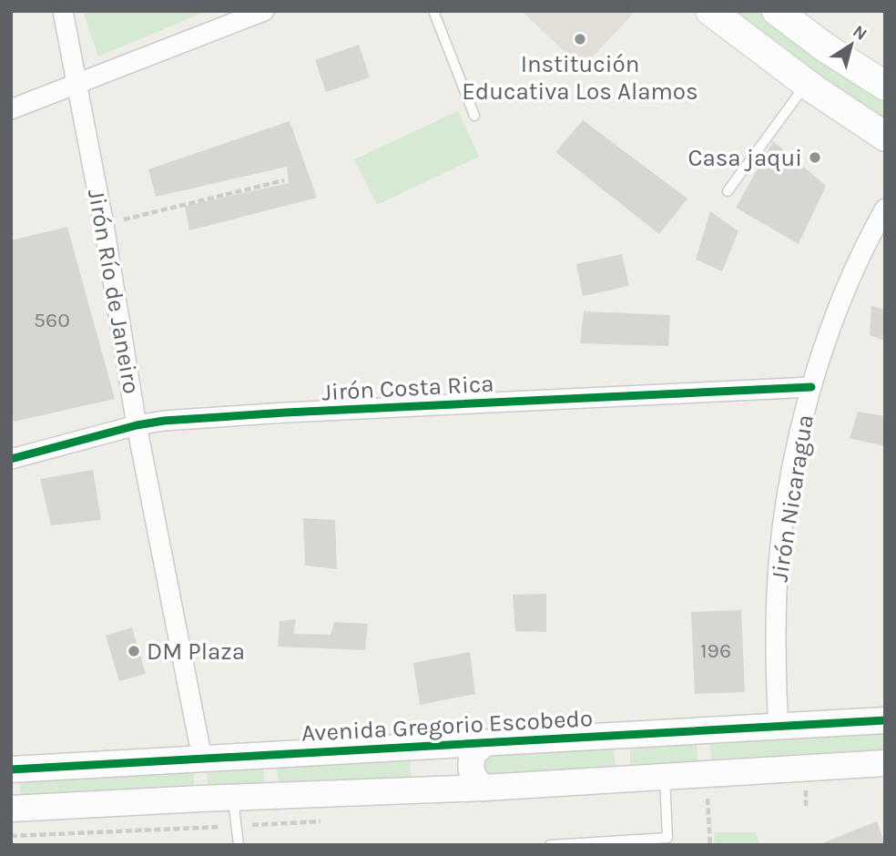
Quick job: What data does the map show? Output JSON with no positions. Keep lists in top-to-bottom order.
{
  "streets": {
    "street": [
      "Jirón Río de Janeiro",
      "Jirón Costa Rica",
      "Jirón Nicaragua",
      "Avenida Gregorio Escobedo"
    ]
  },
  "crossings": [
    ["Jirón Río de Janeiro", "Jirón Costa Rica"],
    ["Jirón Río de Janeiro", "Avenida Gregorio Escobedo"],
    ["Jirón Costa Rica", "Jirón Nicaragua"],
    ["Jirón Nicaragua", "Avenida Gregorio Escobedo"]
  ],
  "places": ["Institución Educativa Los Alamos", "Casa jaqui", "DM Plaza"],
  "house_numbers": ["560", "196"],
  "north": "top right"
}
